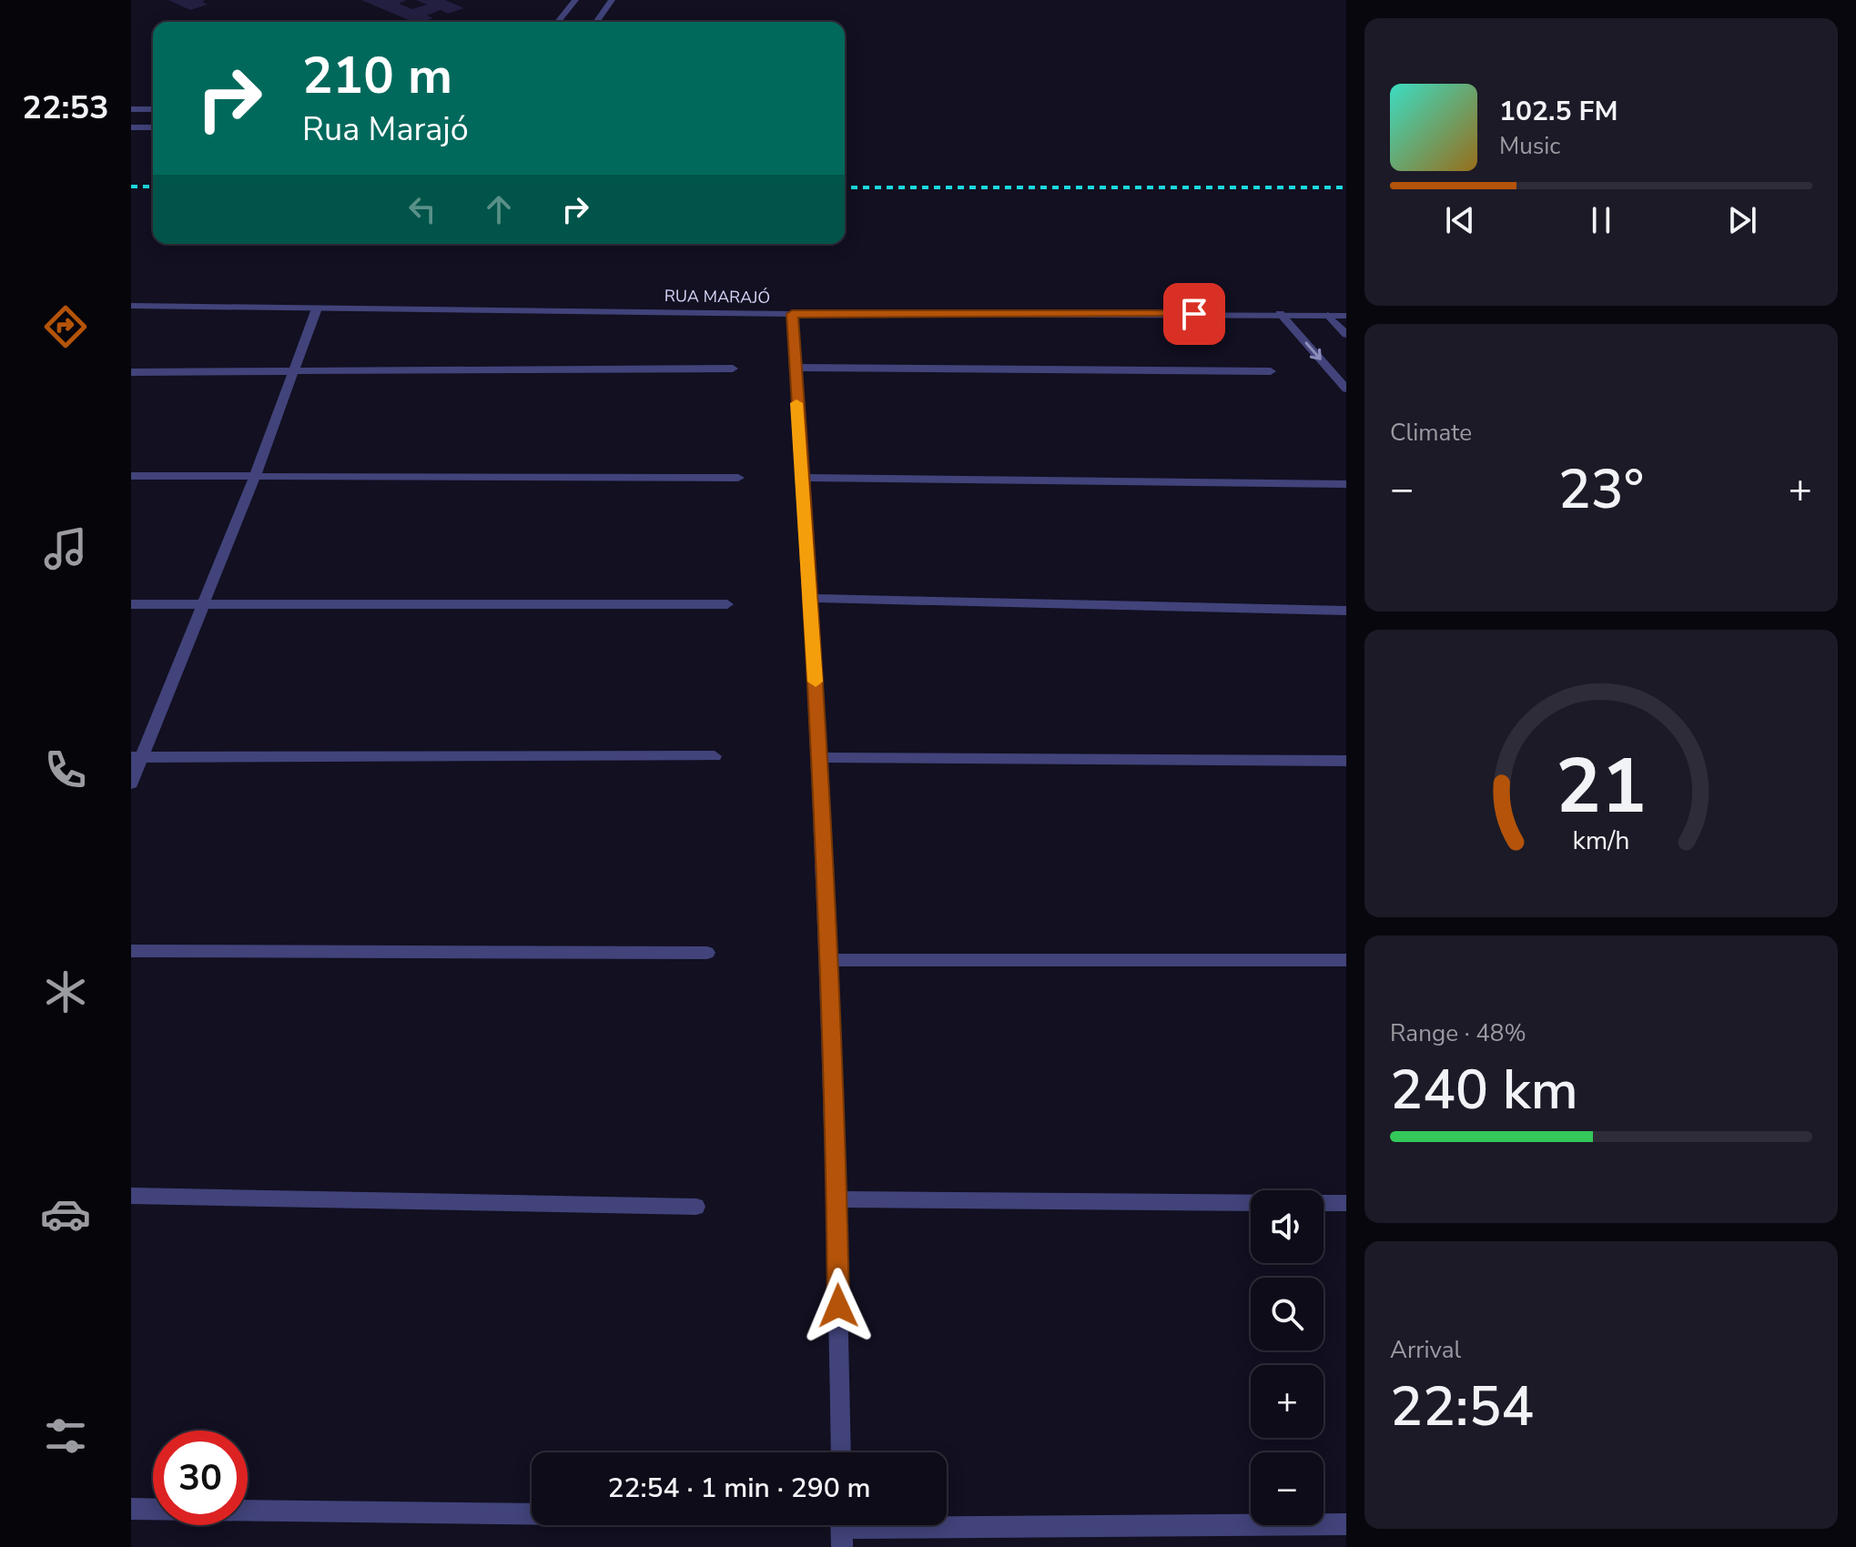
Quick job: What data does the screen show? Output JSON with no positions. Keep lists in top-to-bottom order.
{
  "streets": {
    "street": ["RUA MARAJÓ"]
  },
  "page": {
    "tabs": "22:53",
    "turn": ["210 m", "Rua Marajó"],
    "song": ["102.5 FM", "Music"],
    "tile": [
      "Climate",
      ["Range · 48%", "240 km"],
      ["Arrival", "22:54"]
    ],
    "heat": ["−", "23°", "+"],
    "map_buttons": ["+", "−"],
    "limit": "30",
    "trip": "22:54 · 1 min · 290 m",
    "gauge": ["21", "km/h"]
  }
}
